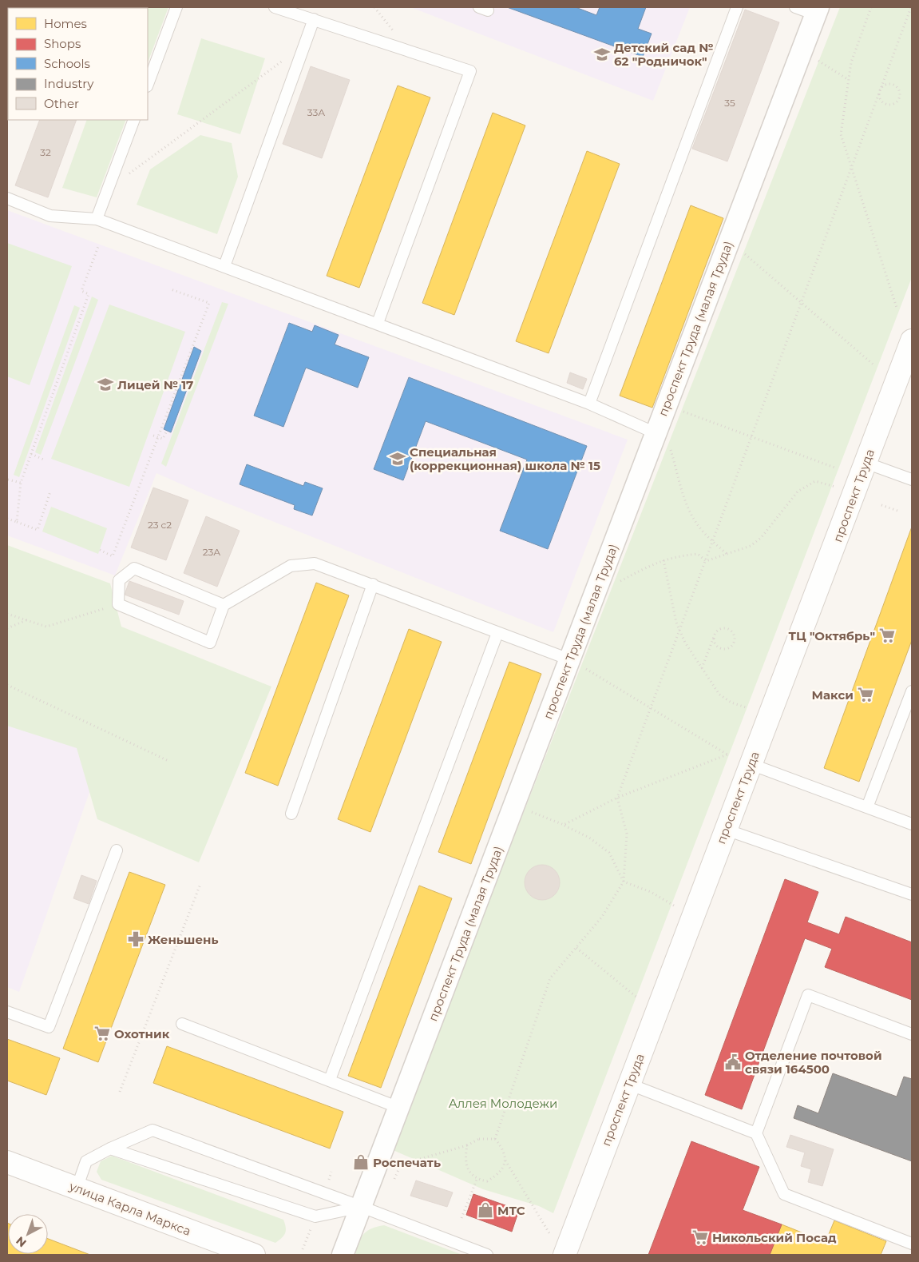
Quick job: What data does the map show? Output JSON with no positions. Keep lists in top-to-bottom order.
{
  "streets": {
    "street": ["проспект Труда (малая Труда)", "проспект Труда", "улица Карла Маркса"]
  },
  "parks": ["Аллея Молодежи"],
  "places": {
    "school or university": ["Детский сад № 62 \"Родничок\"", "Лицей № 17", "Специальная (коррекционная) школа № 15"],
    "supermarket": [
      "ТЦ \"Октябрь\"",
      "Макси",
      "Охотник",
      "Никольский Посад"
    ],
    "pharmacy": ["Женьшень"],
    "public building": ["Отделение почтовой связи 164500"],
    "shop": ["Роспечать", "МТС"]
  },
  "house_numbers": [
    "35",
    "33А",
    "32",
    "23 с2",
    "23А"
  ],
  "legend": [
    "Homes",
    "Shops",
    "Schools",
    "Industry",
    "Other"
  ],
  "north": "bottom left"
}
